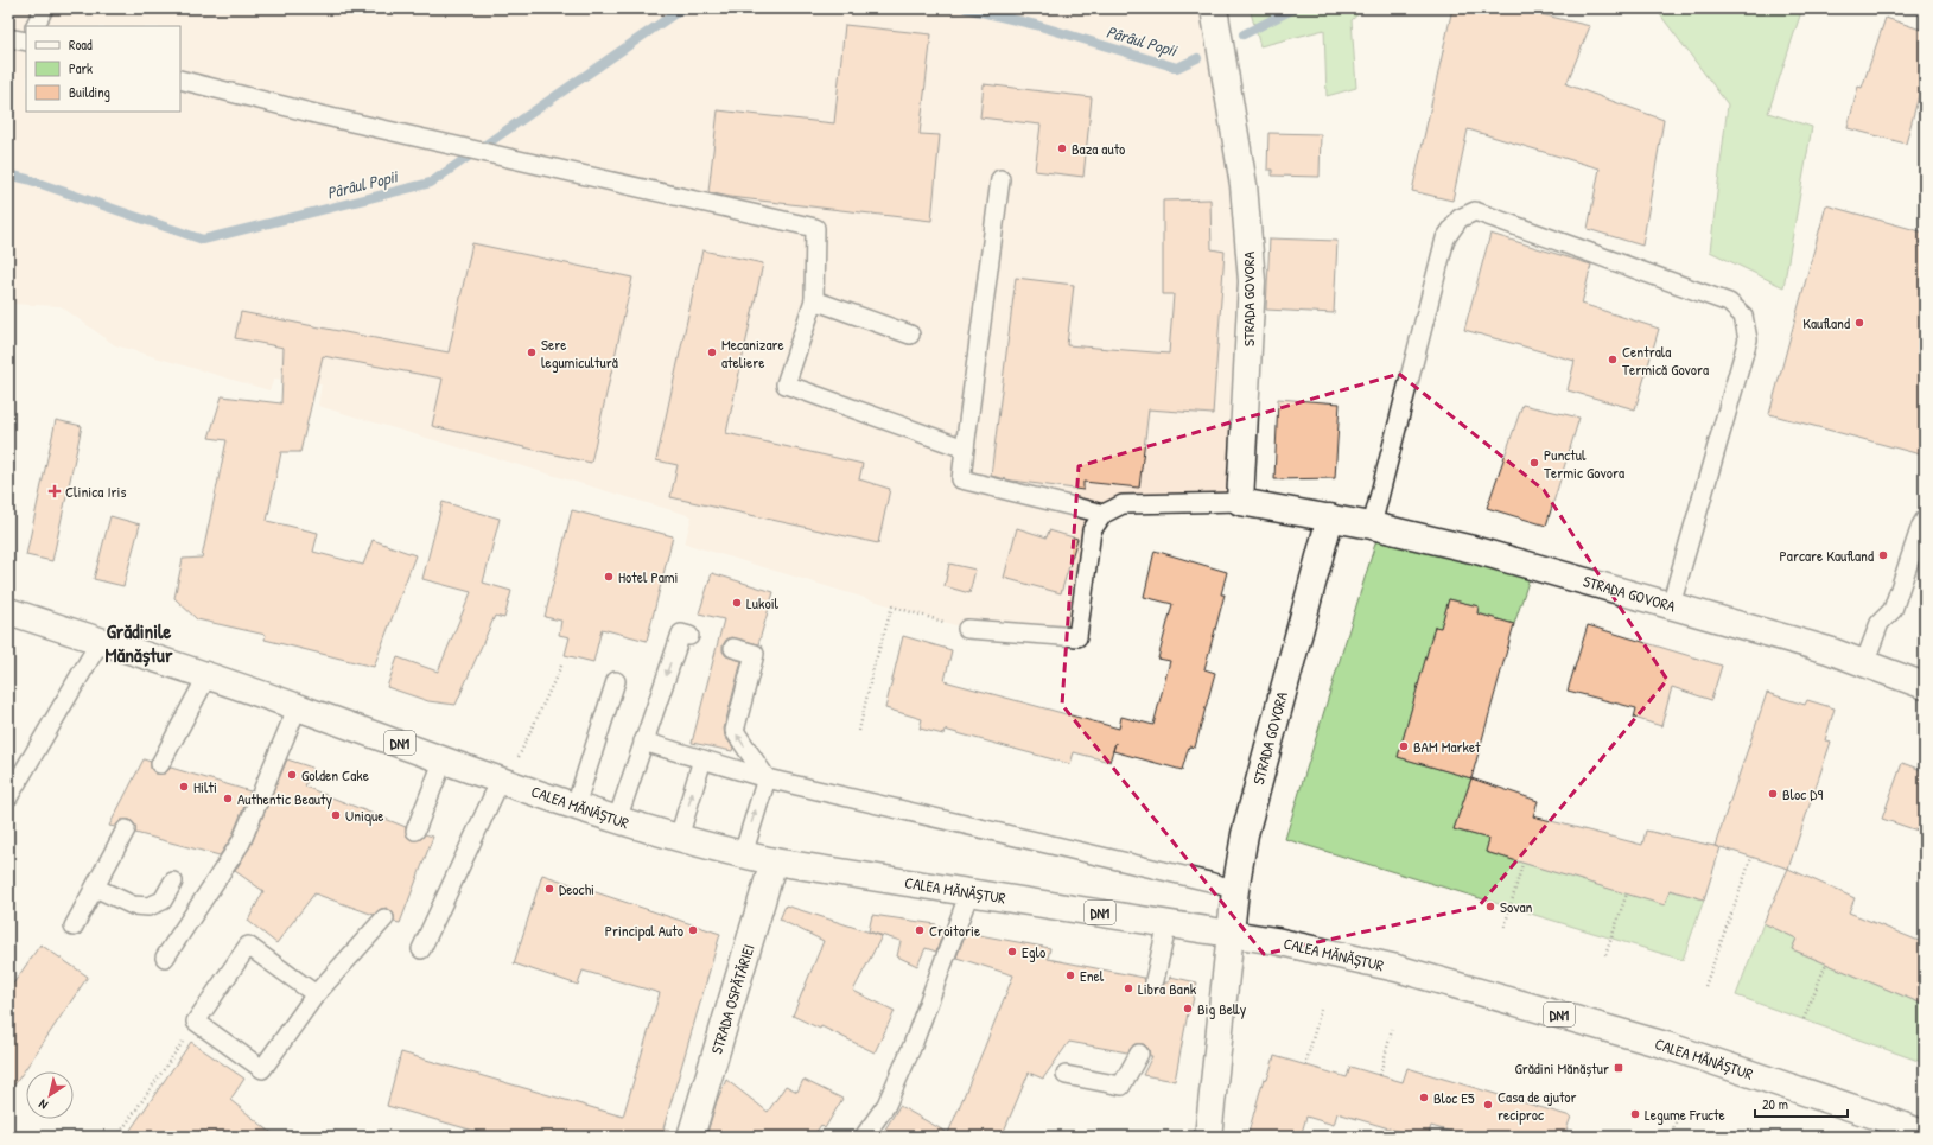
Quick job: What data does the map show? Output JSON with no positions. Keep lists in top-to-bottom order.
{
  "streets": {
    "street": [
      "STRADA GOVORA",
      "DN1",
      "CALEA MĂNĂȘTUR",
      "STRADA OSPĂTĂRIEI"
    ]
  },
  "crossings": [
    ["STRADA GOVORA", "CALEA MĂNĂȘTUR"],
    ["CALEA MĂNĂȘTUR", "STRADA OSPĂTĂRIEI"]
  ],
  "districts": ["Grădinile Mănăștur"],
  "water": ["Pârâul Popii"],
  "places": {
    "other": [
      "Baza auto",
      "Kaufland",
      "Sere legumicultură",
      "Mecanizare ateliere",
      "Centrala Termică Govora",
      "Punctul Termic Govora",
      "Parcare Kaufland",
      "Hotel Pami",
      "Lukoil",
      "BAM Market",
      "Golden Cake",
      "Hilti",
      "Bloc D9",
      "Authentic Beauty",
      "Unique",
      "Deochi",
      "Sovan",
      "Principal Auto",
      "Croitorie",
      "Eglo",
      "Enel",
      "Libra Bank",
      "Big Belly",
      "Bloc E5",
      "Casa de ajutor reciproc",
      "Legume Fructe"
    ],
    "health": ["Clinica Iris"],
    "transit": ["Grădini Mănăștur"]
  },
  "legend": ["Road", "Park", "Building"],
  "scale_bar": "20 m",
  "north": "bottom left"
}
